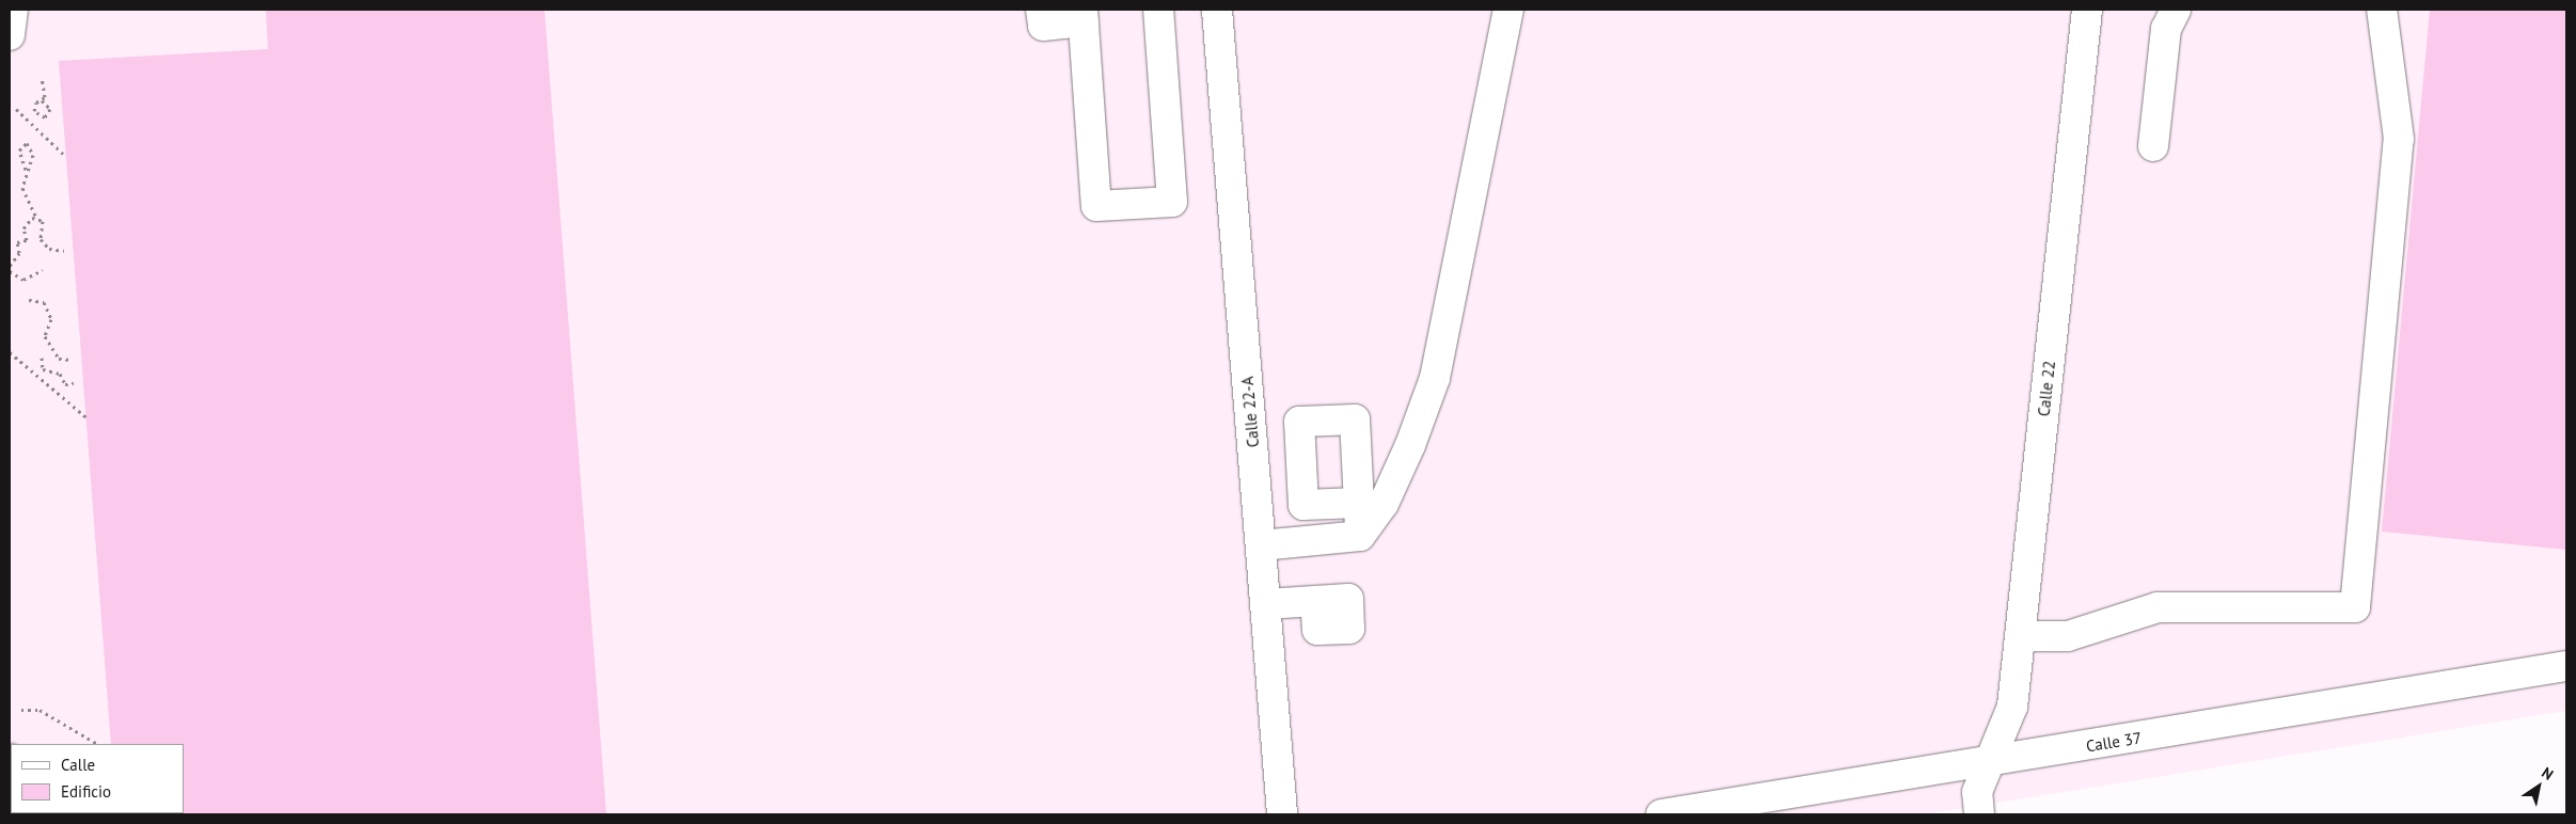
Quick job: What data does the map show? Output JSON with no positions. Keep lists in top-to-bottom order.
{
  "streets": {
    "street": ["Calle 22", "Calle 22-A", "Calle 37"]
  },
  "crossings": [
    ["Calle 22", "Calle 37"]
  ],
  "legend": ["Calle", "Edificio"],
  "north": "top right"
}
